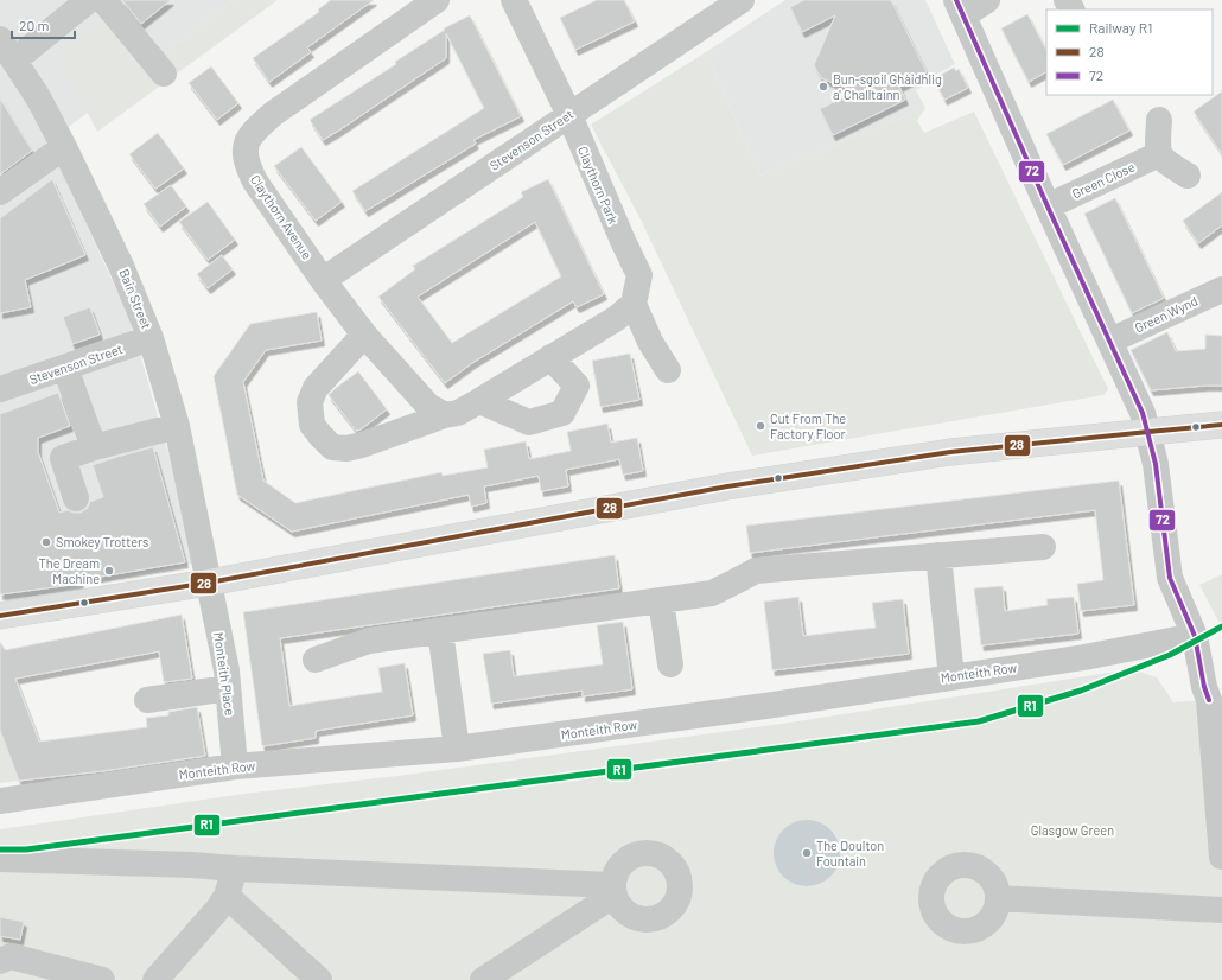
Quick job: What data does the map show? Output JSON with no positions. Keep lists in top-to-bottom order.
{
  "streets": {
    "street": [
      "Stevenson Street",
      "Green Close",
      "Claythorn Park",
      "Claythorn Avenue",
      "Bain Street",
      "Green Wynd",
      "Monteith Row",
      "Monteith Place"
    ]
  },
  "crossings": [
    ["Stevenson Street", "Claythorn Park"],
    ["Stevenson Street", "Claythorn Avenue"],
    ["Stevenson Street", "Bain Street"],
    ["Bain Street", "Monteith Place"],
    ["Monteith Row", "Monteith Place"]
  ],
  "parks": ["Glasgow Green"],
  "places": [
    "Bun-sgoil Ghàidhlig a' Challtainn",
    "Cut From The Factory Floor",
    "Smokey Trotters",
    "The Dream Machine",
    "The Doulton Fountain"
  ],
  "lines": ["transit line 72", "transit line 28", "rail line R1"],
  "legend": ["Railway R1", "28", "72"],
  "scale_bar": "20 m"
}
